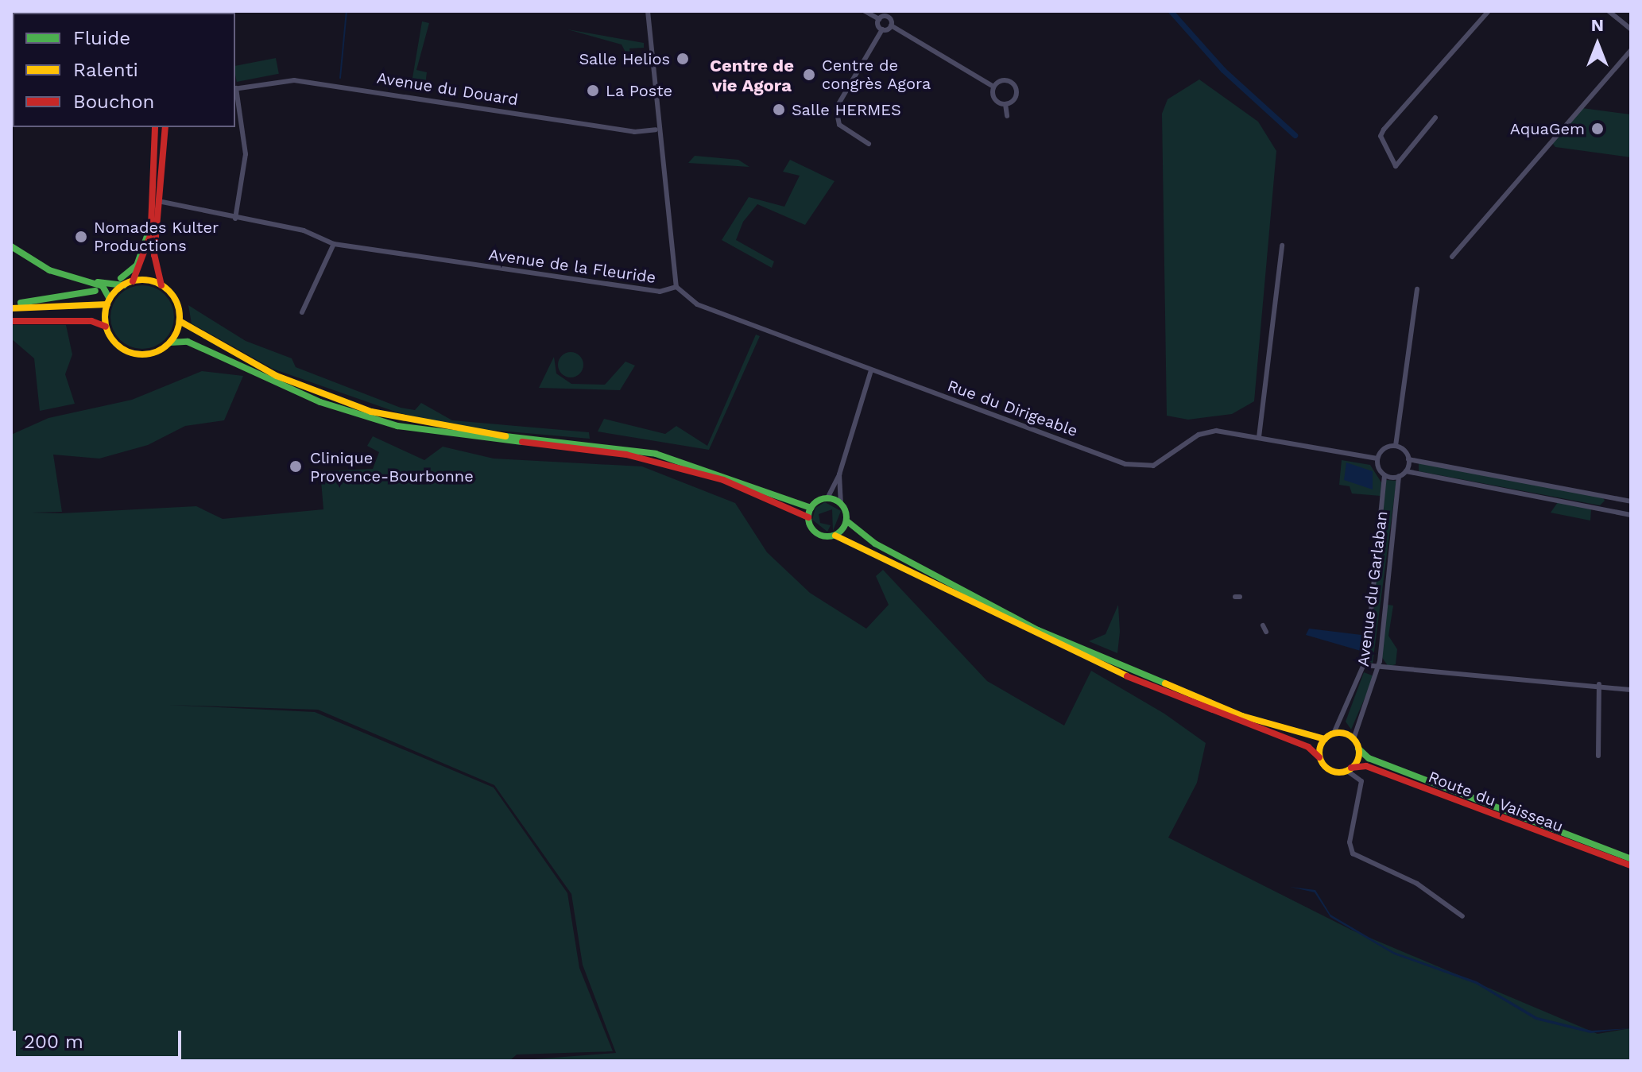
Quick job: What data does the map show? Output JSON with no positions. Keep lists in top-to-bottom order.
{
  "streets": {
    "main road": ["Route du Vaisseau"],
    "street": [
      "Avenue du Douard",
      "Avenue de la Fleuride",
      "Rue du Dirigeable",
      "Avenue du Garlaban"
    ]
  },
  "crossings": [
    ["Avenue de la Fleuride", "Rue du Dirigeable"],
    ["Avenue du Garlaban", "Route du Vaisseau"]
  ],
  "districts": ["Centre de vie Agora"],
  "places": [
    "Salle Helios",
    "Centre de congrès Agora",
    "La Poste",
    "Salle HERMES",
    "AquaGem",
    "Nomades Kulter Productions",
    "Clinique Provence-Bourbonne"
  ],
  "legend": ["Fluide", "Ralenti", "Bouchon"],
  "scale_bar": "200 m",
  "north": "top"
}
